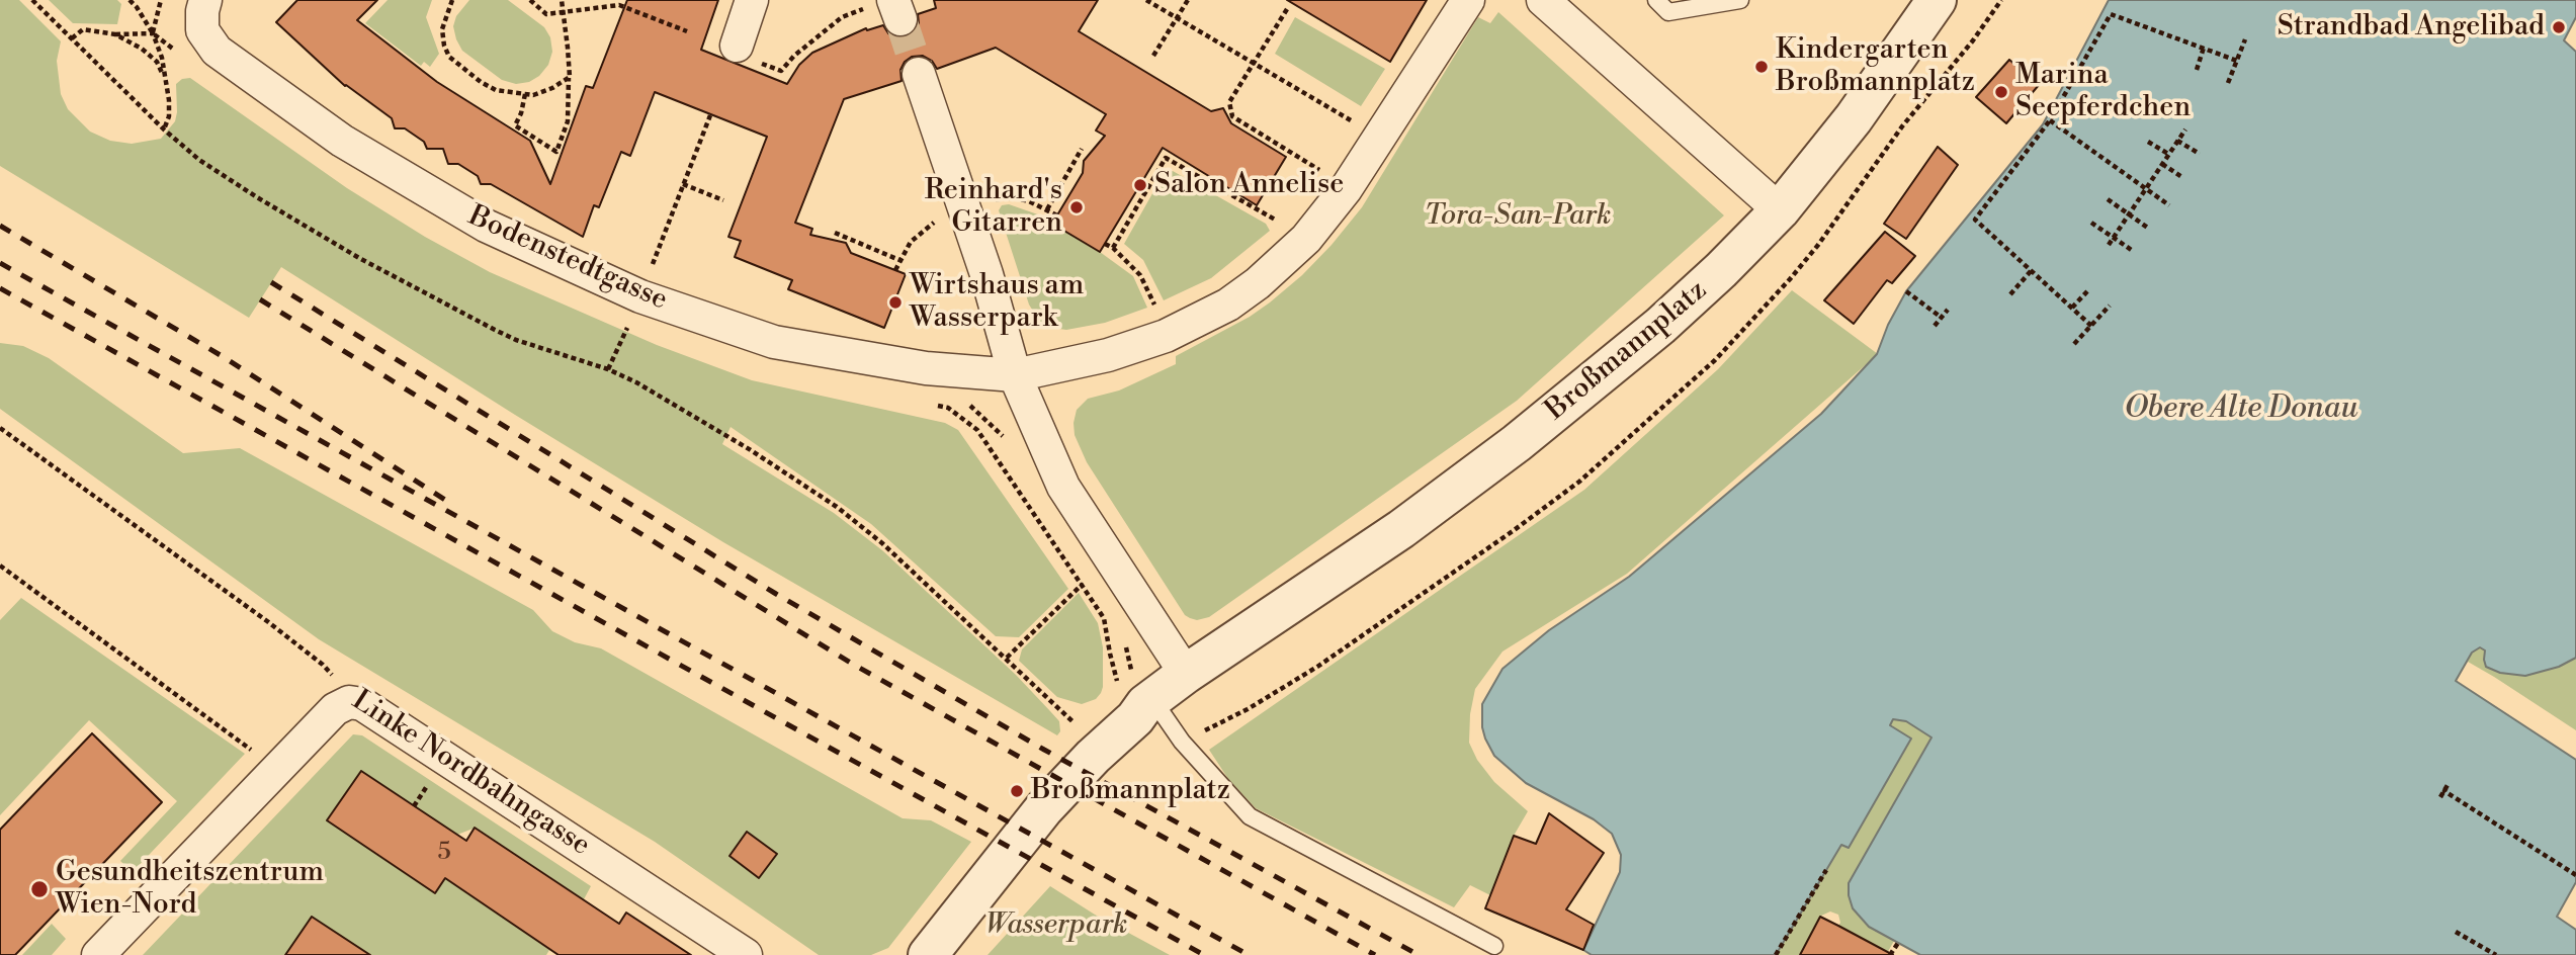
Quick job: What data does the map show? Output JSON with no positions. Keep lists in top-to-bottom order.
{
  "streets": {
    "street": ["Bodenstedtgasse", "Broßmannplatz", "Linke Nordbahngasse"]
  },
  "water": ["Obere Alte Donau"],
  "parks": ["Tora-San-Park", "Wasserpark"],
  "places": [
    "Strandbad Angelibad",
    "Kindergarten Broßmannplatz",
    "Marina Seepferdchen",
    "Salon Annelise",
    "Reinhard's Gitarren",
    "Wirtshaus am Wasserpark",
    "Broßmannplatz",
    "Gesundheitszentrum Wien-Nord"
  ],
  "house_numbers": ["5"]
}
